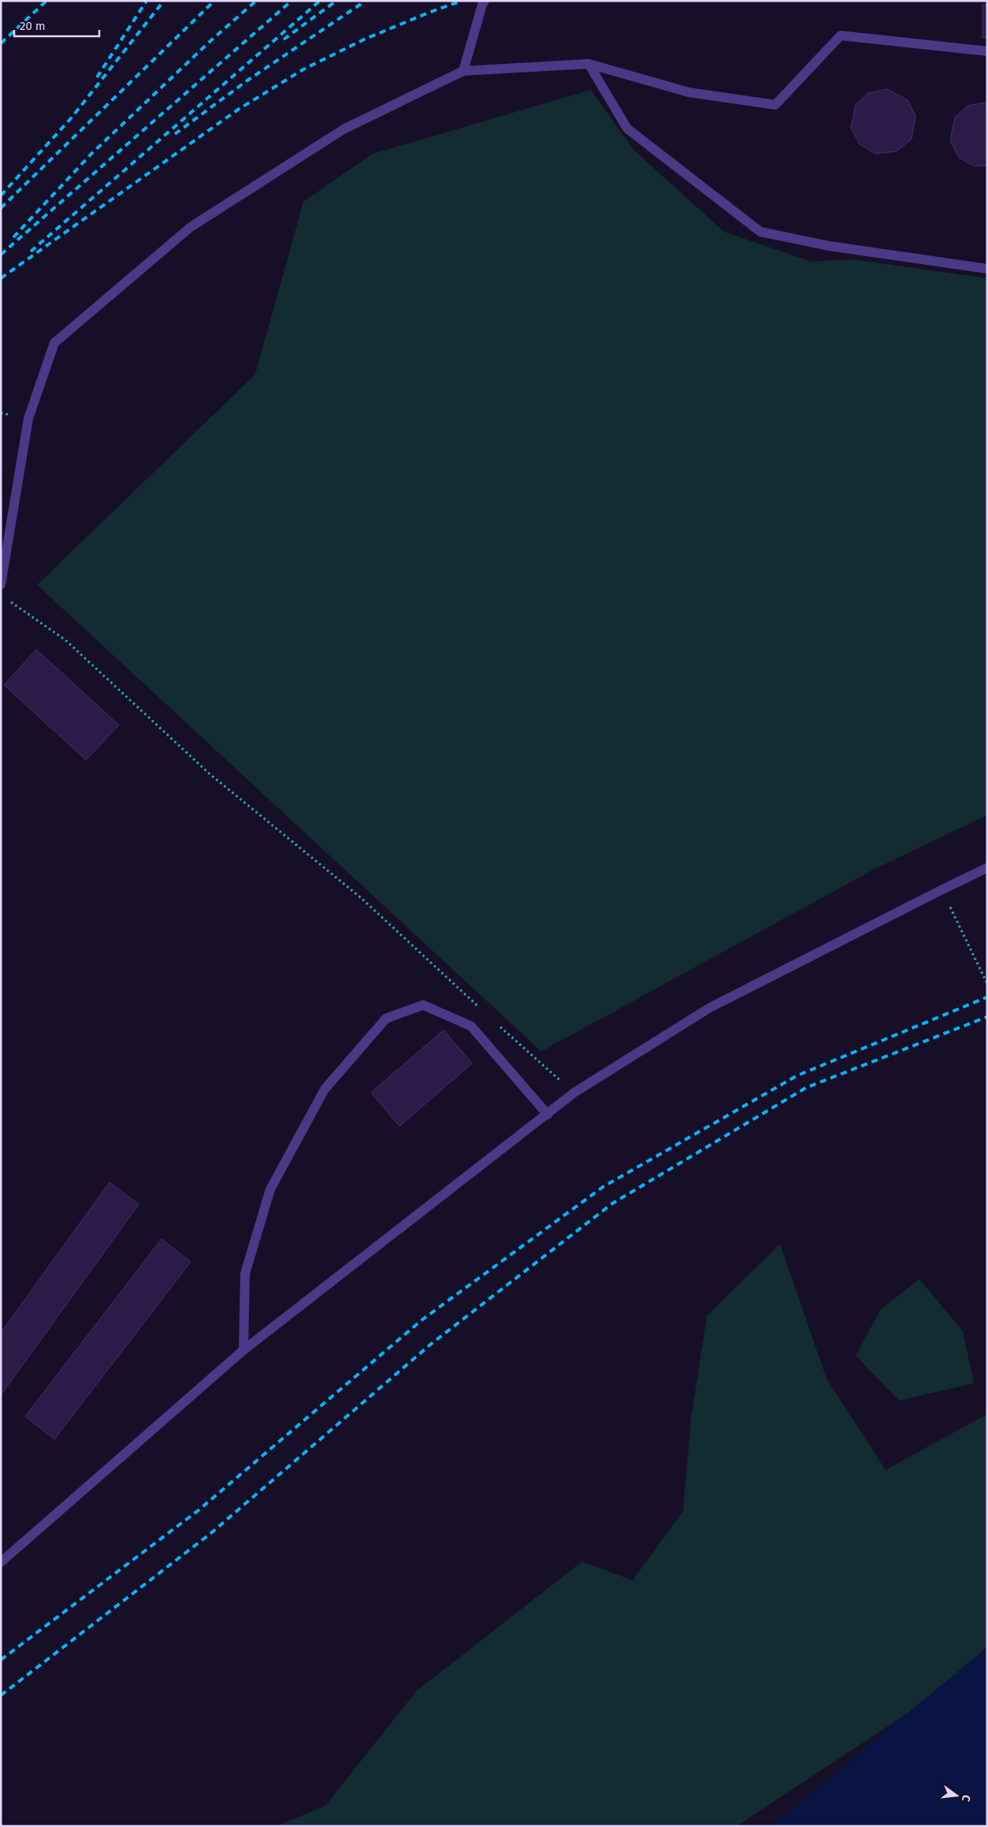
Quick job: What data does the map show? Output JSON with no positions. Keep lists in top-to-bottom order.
{
  "scale_bar": "20 m",
  "north": "right"
}
